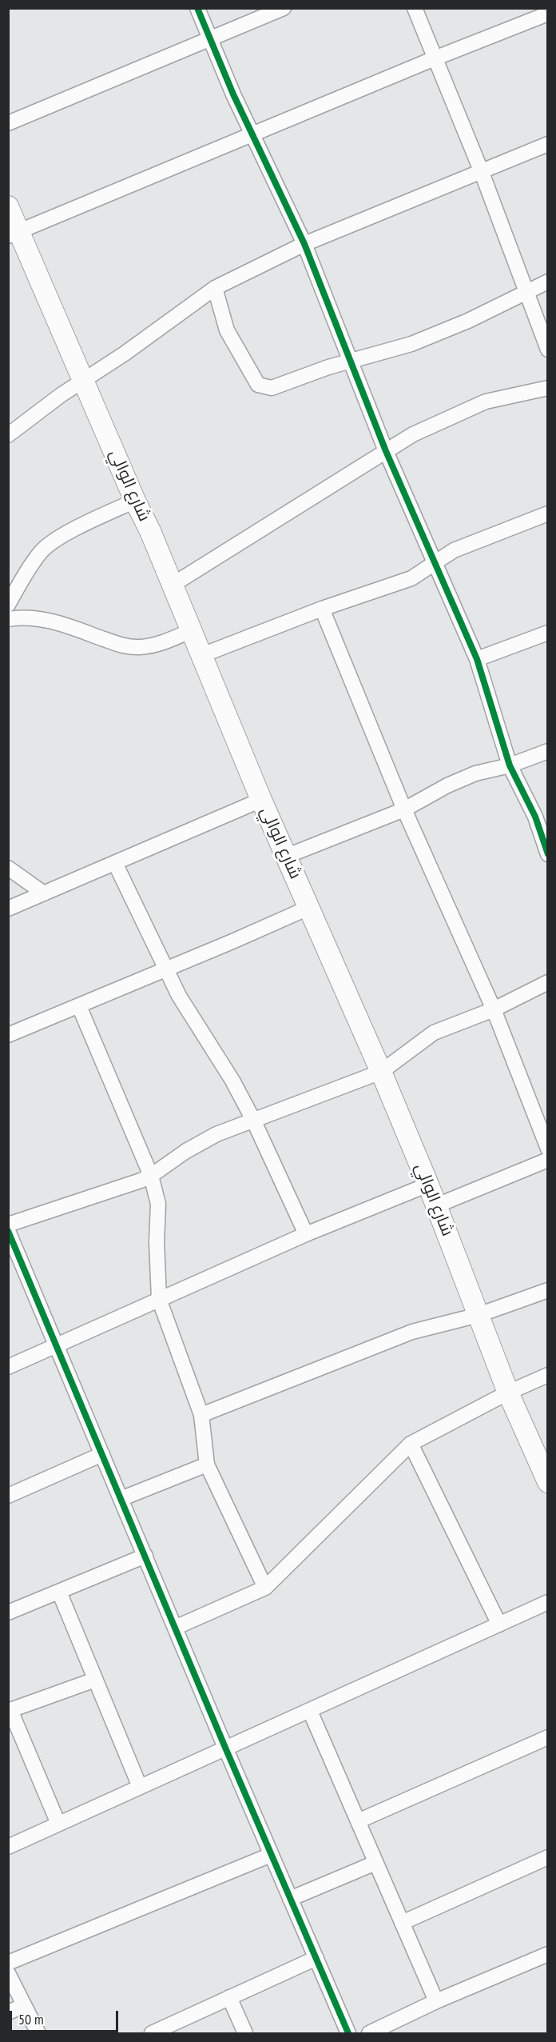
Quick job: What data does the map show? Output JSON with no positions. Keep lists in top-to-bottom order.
{
  "streets": {
    "main road": ["شارع الوالي"]
  },
  "scale_bar": "50 m"
}
